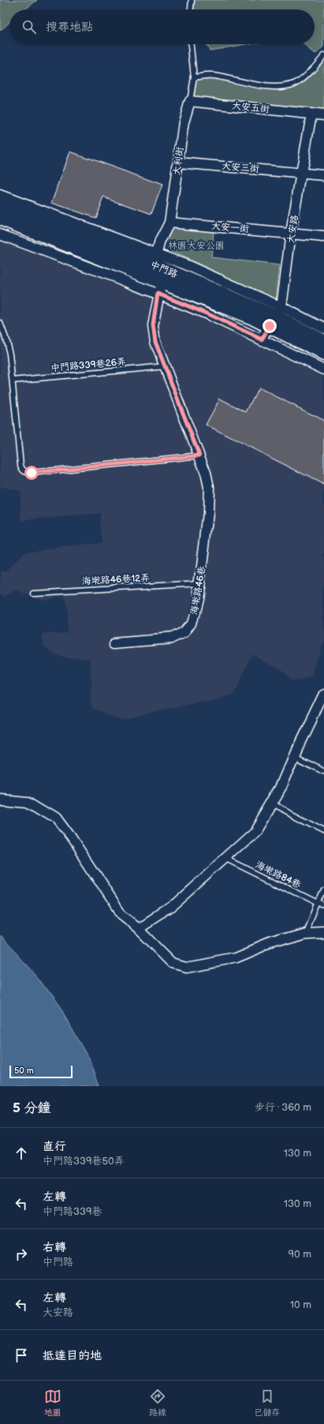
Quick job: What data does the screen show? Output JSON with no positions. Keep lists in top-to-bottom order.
{
  "streets": {
    "main road": ["中門路"],
    "street": [
      "大安五街",
      "大利街",
      "大安三街",
      "大安一街",
      "大安路",
      "海墘路46巷"
    ],
    "lane": ["中門路339巷26弄", "海墘路46巷12弄", "海墘路84巷"]
  },
  "crossings": [
    ["大安五街", "大利街"],
    ["大安五街", "大安路"],
    ["大利街", "大安三街"],
    ["大利街", "大安一街"],
    ["大利街", "中門路"],
    ["大利街", "海墘路46巷"],
    ["大安三街", "大安路"],
    ["大安一街", "大安路"],
    ["大安路", "中門路"],
    ["中門路", "海墘路46巷"],
    ["中門路339巷26弄", "海墘路46巷"],
    ["海墘路46巷12弄", "海墘路46巷"]
  ],
  "parks": ["林園大安公園"],
  "scale_bar": "50 m",
  "page": {
    "search": "搜尋地點",
    "scale": "50 m",
    "heading": ["5 分鐘", "步行 · 360 m"],
    "list": [
      ["直行", "中門路339巷50弄", "130 m"],
      ["左轉", "中門路339巷", "130 m"],
      ["右轉", "中門路", "90 m"],
      ["左轉", "大安路", "10 m"],
      "抵達目的地"
    ],
    "nav": ["地圖", "路線", "已儲存"]
  }
}
